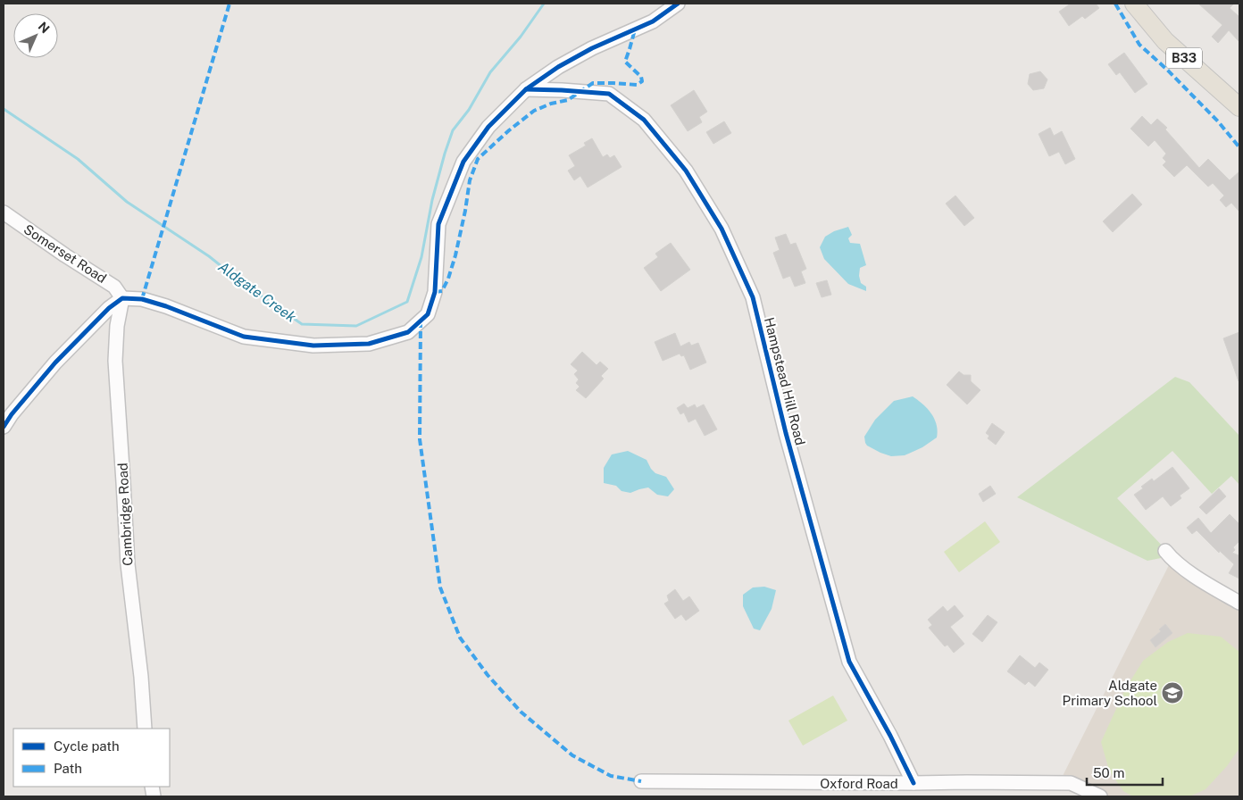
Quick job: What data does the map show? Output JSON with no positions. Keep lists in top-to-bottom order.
{
  "streets": {
    "main road": ["B33"],
    "street": [
      "Somerset Road",
      "Hampstead Hill Road",
      "Cambridge Road",
      "Oxford Road"
    ]
  },
  "crossings": [
    ["Somerset Road", "Cambridge Road"],
    ["Hampstead Hill Road", "Oxford Road"]
  ],
  "water": ["Aldgate Creek"],
  "places": {
    "school or university": ["Aldgate Primary School"]
  },
  "legend": ["Cycle path", "Path"],
  "scale_bar": "50 m",
  "north": "top right"
}
